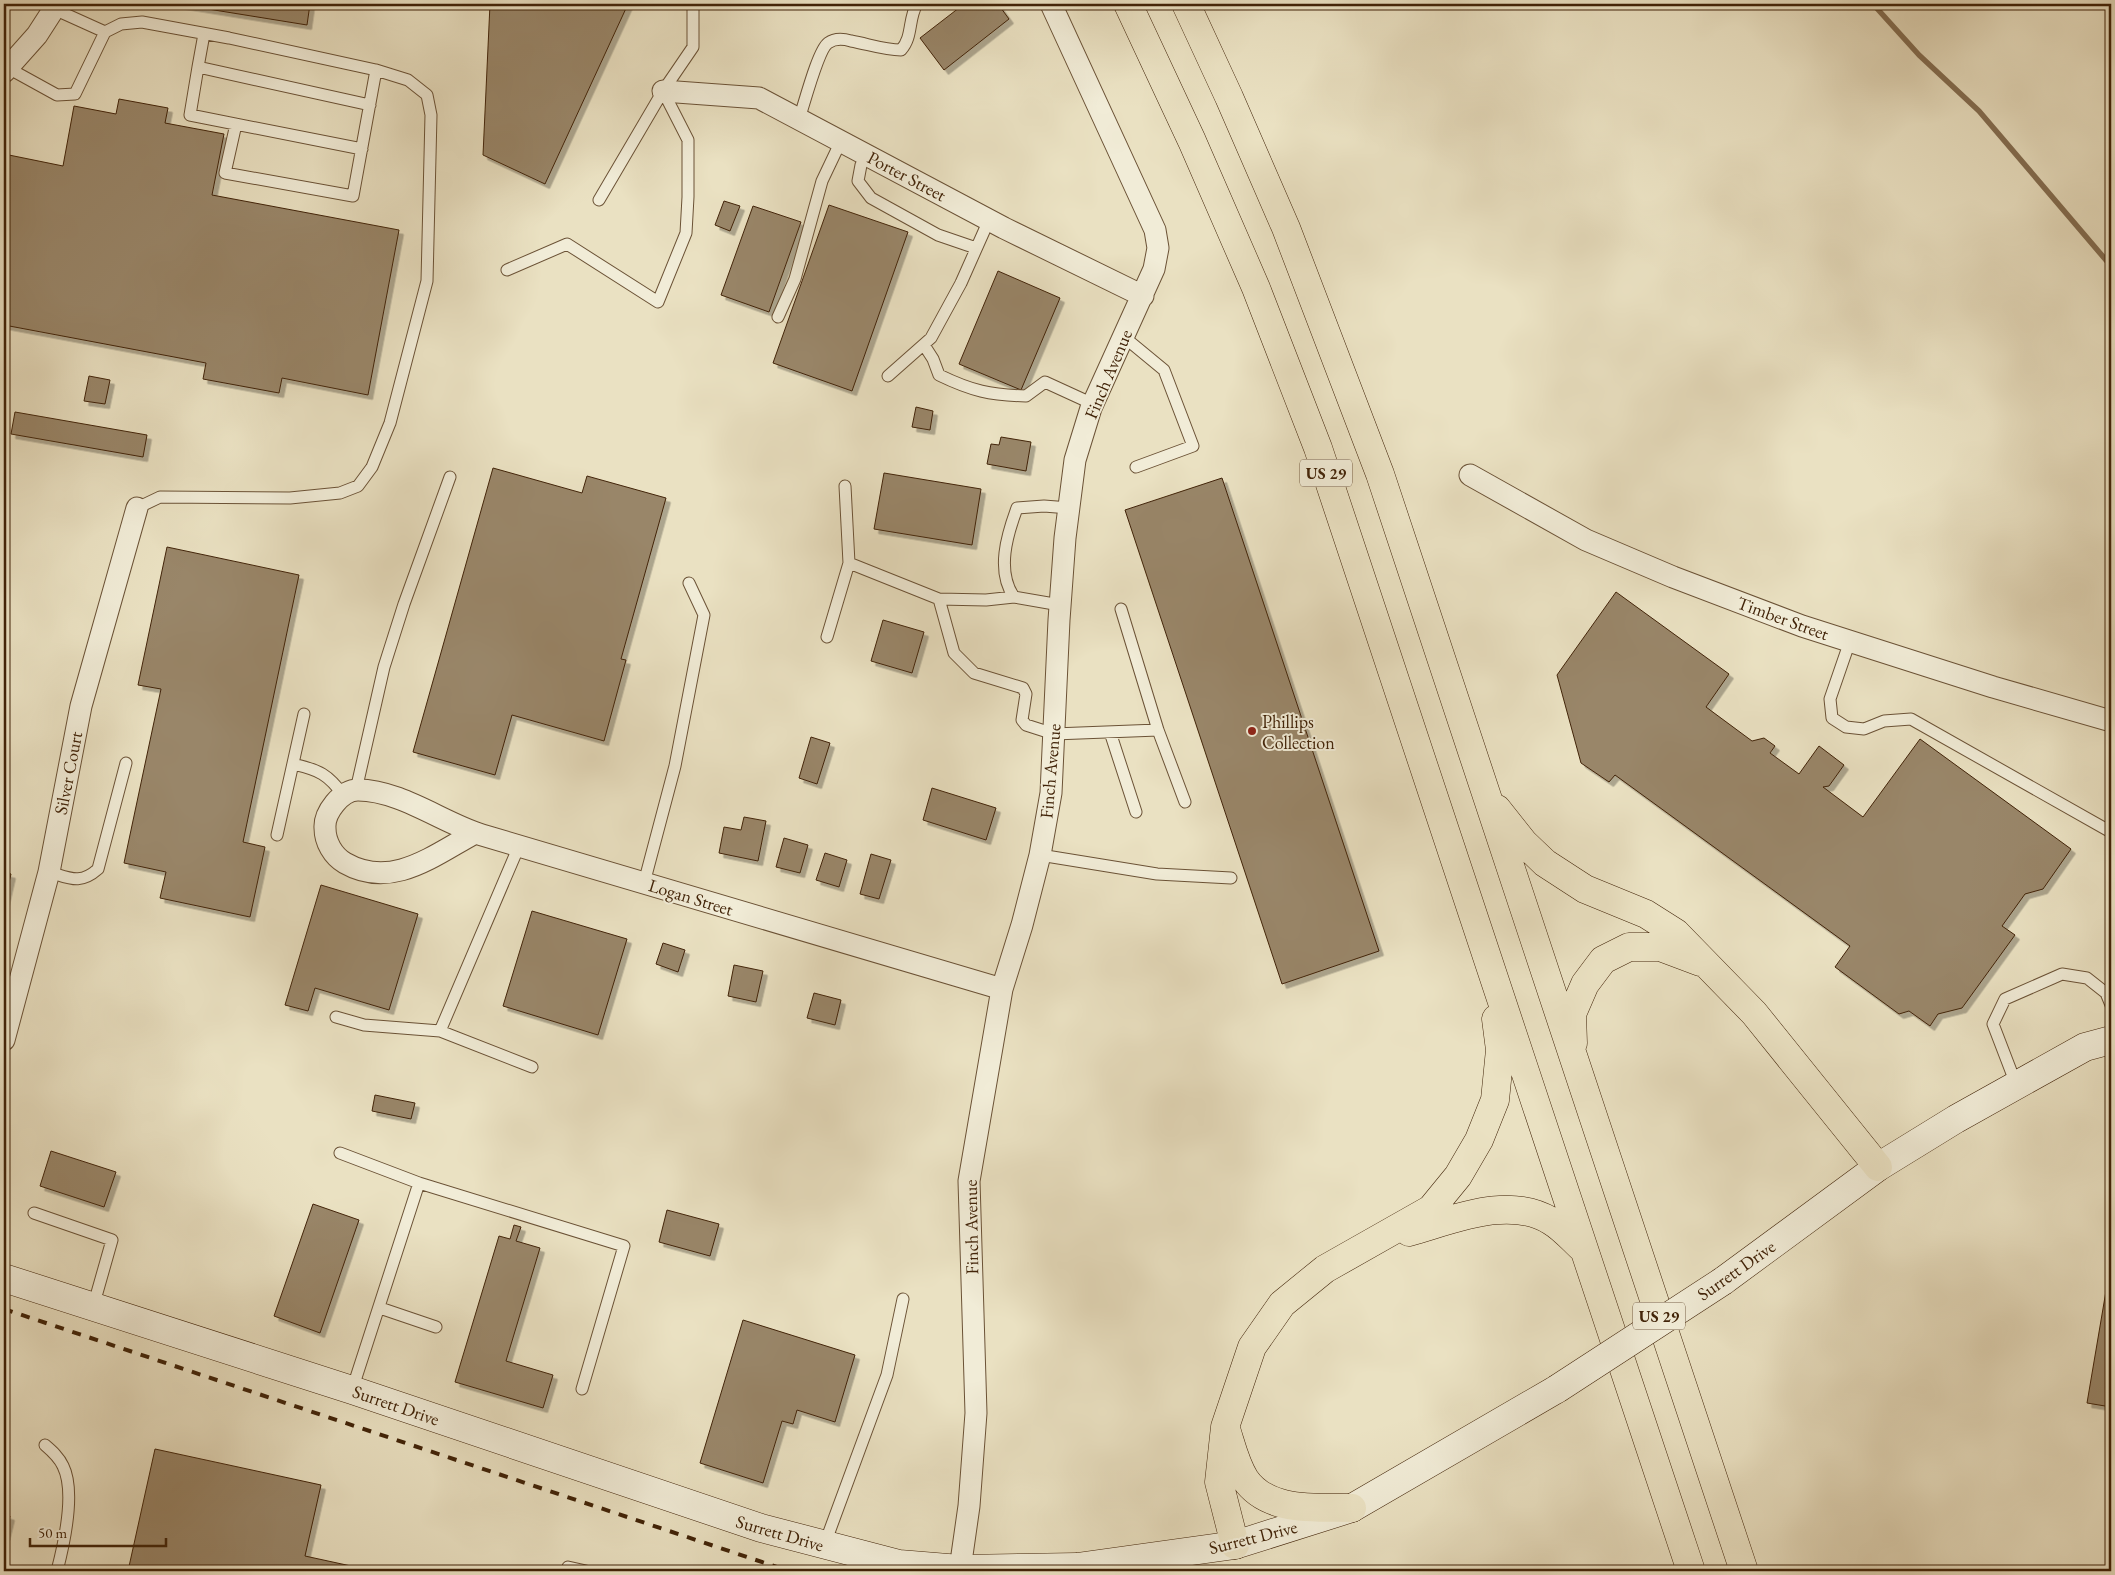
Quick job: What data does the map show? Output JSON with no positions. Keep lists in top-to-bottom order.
{
  "streets": {
    "highway": ["US 29"],
    "street": [
      "Porter Street",
      "Finch Avenue",
      "Timber Street",
      "Silver Court",
      "Logan Street",
      "Surrett Drive"
    ]
  },
  "crossings": [
    ["Porter Street", "Finch Avenue"],
    ["Finch Avenue", "Logan Street"],
    ["Finch Avenue", "Surrett Drive"]
  ],
  "places": ["Phillips Collection"],
  "scale_bar": "50 m"
}
